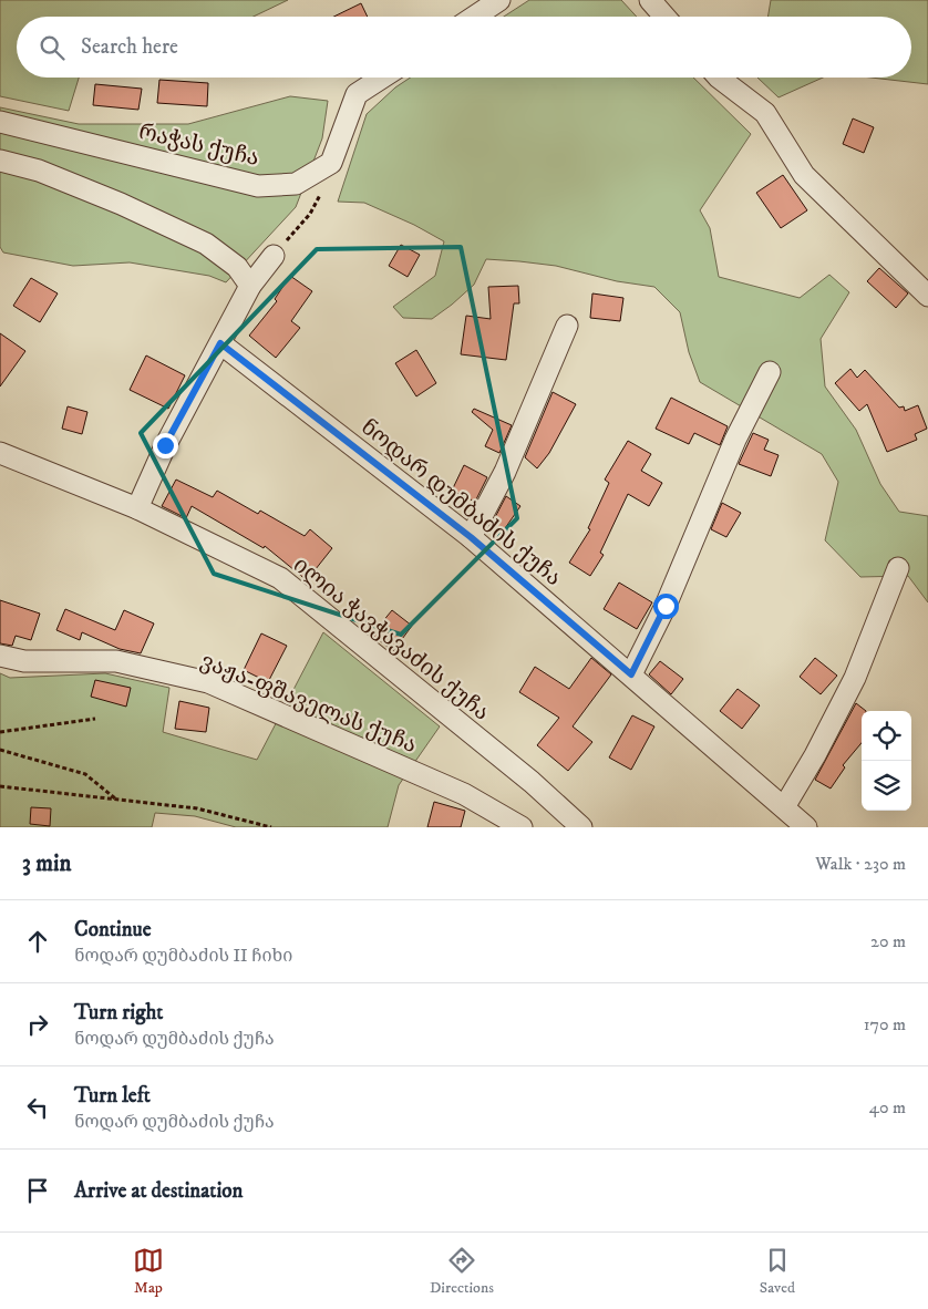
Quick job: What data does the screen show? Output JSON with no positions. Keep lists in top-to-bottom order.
{
  "streets": {
    "street": [
      "რაჭას ქუჩა",
      "ნოდარ დუმბაძის ქუჩა",
      "ილია ჭავჭავაძის ქუჩა",
      "ვაჟა-ფშაველას ქუჩა"
    ]
  },
  "page": {
    "search": "Search here",
    "heading": ["3 min", "Walk · 230 m"],
    "list": [
      ["Continue", "ნოდარ დუმბაძის II ჩიხი", "20 m"],
      ["Turn right", "ნოდარ დუმბაძის ქუჩა", "170 m"],
      ["Turn left", "ნოდარ დუმბაძის ქუჩა", "40 m"],
      "Arrive at destination"
    ],
    "nav": ["Map", "Directions", "Saved"]
  }
}
